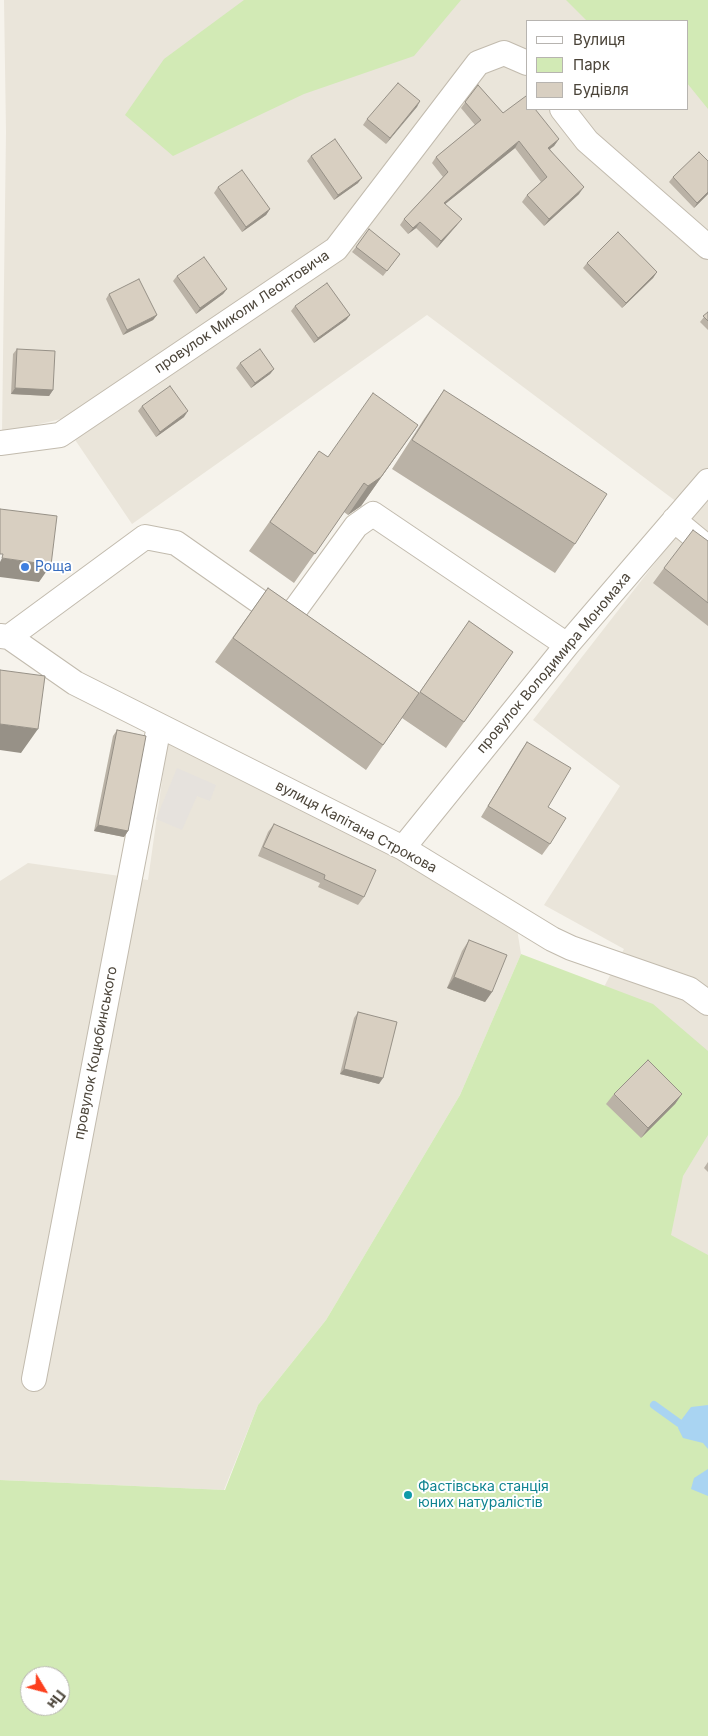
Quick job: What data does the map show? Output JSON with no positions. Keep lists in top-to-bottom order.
{
  "streets": {
    "street": [
      "провулок Миколи Леонтовича",
      "провулок Володимира Мономаха",
      "вулиця Капітана Строкова",
      "провулок Коцюбинського"
    ]
  },
  "crossings": [
    ["провулок Володимира Мономаха", "вулиця Капітана Строкова"],
    ["вулиця Капітана Строкова", "провулок Коцюбинського"]
  ],
  "places": ["Роща", "Фастівська станція юних натуралістів"],
  "legend": ["Вулиця", "Парк", "Будівля"],
  "north": "bottom right"
}
